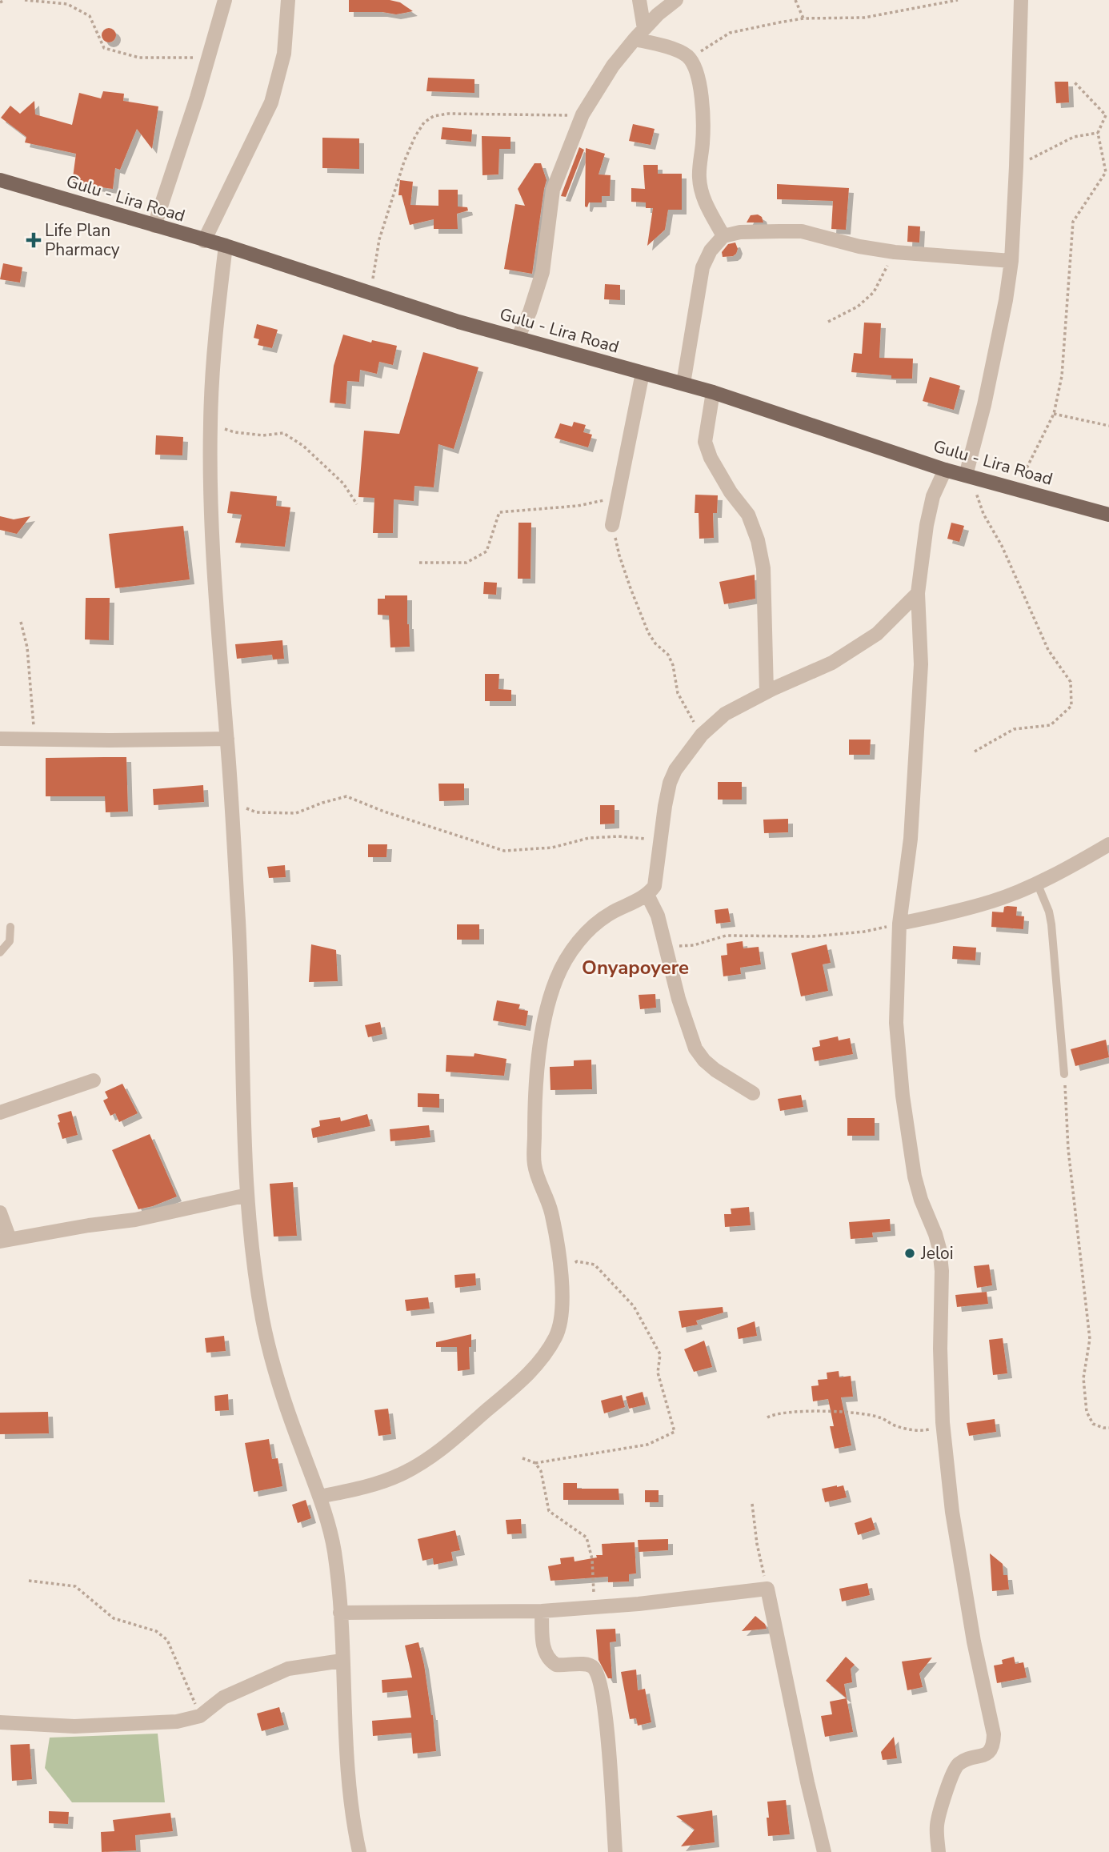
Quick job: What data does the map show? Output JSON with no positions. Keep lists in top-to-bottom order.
{
  "streets": {
    "main road": ["Gulu - Lira Road"]
  },
  "districts": ["Onyapoyere"],
  "places": {
    "health": ["Life Plan Pharmacy"],
    "other": ["Jeloi"]
  }
}
